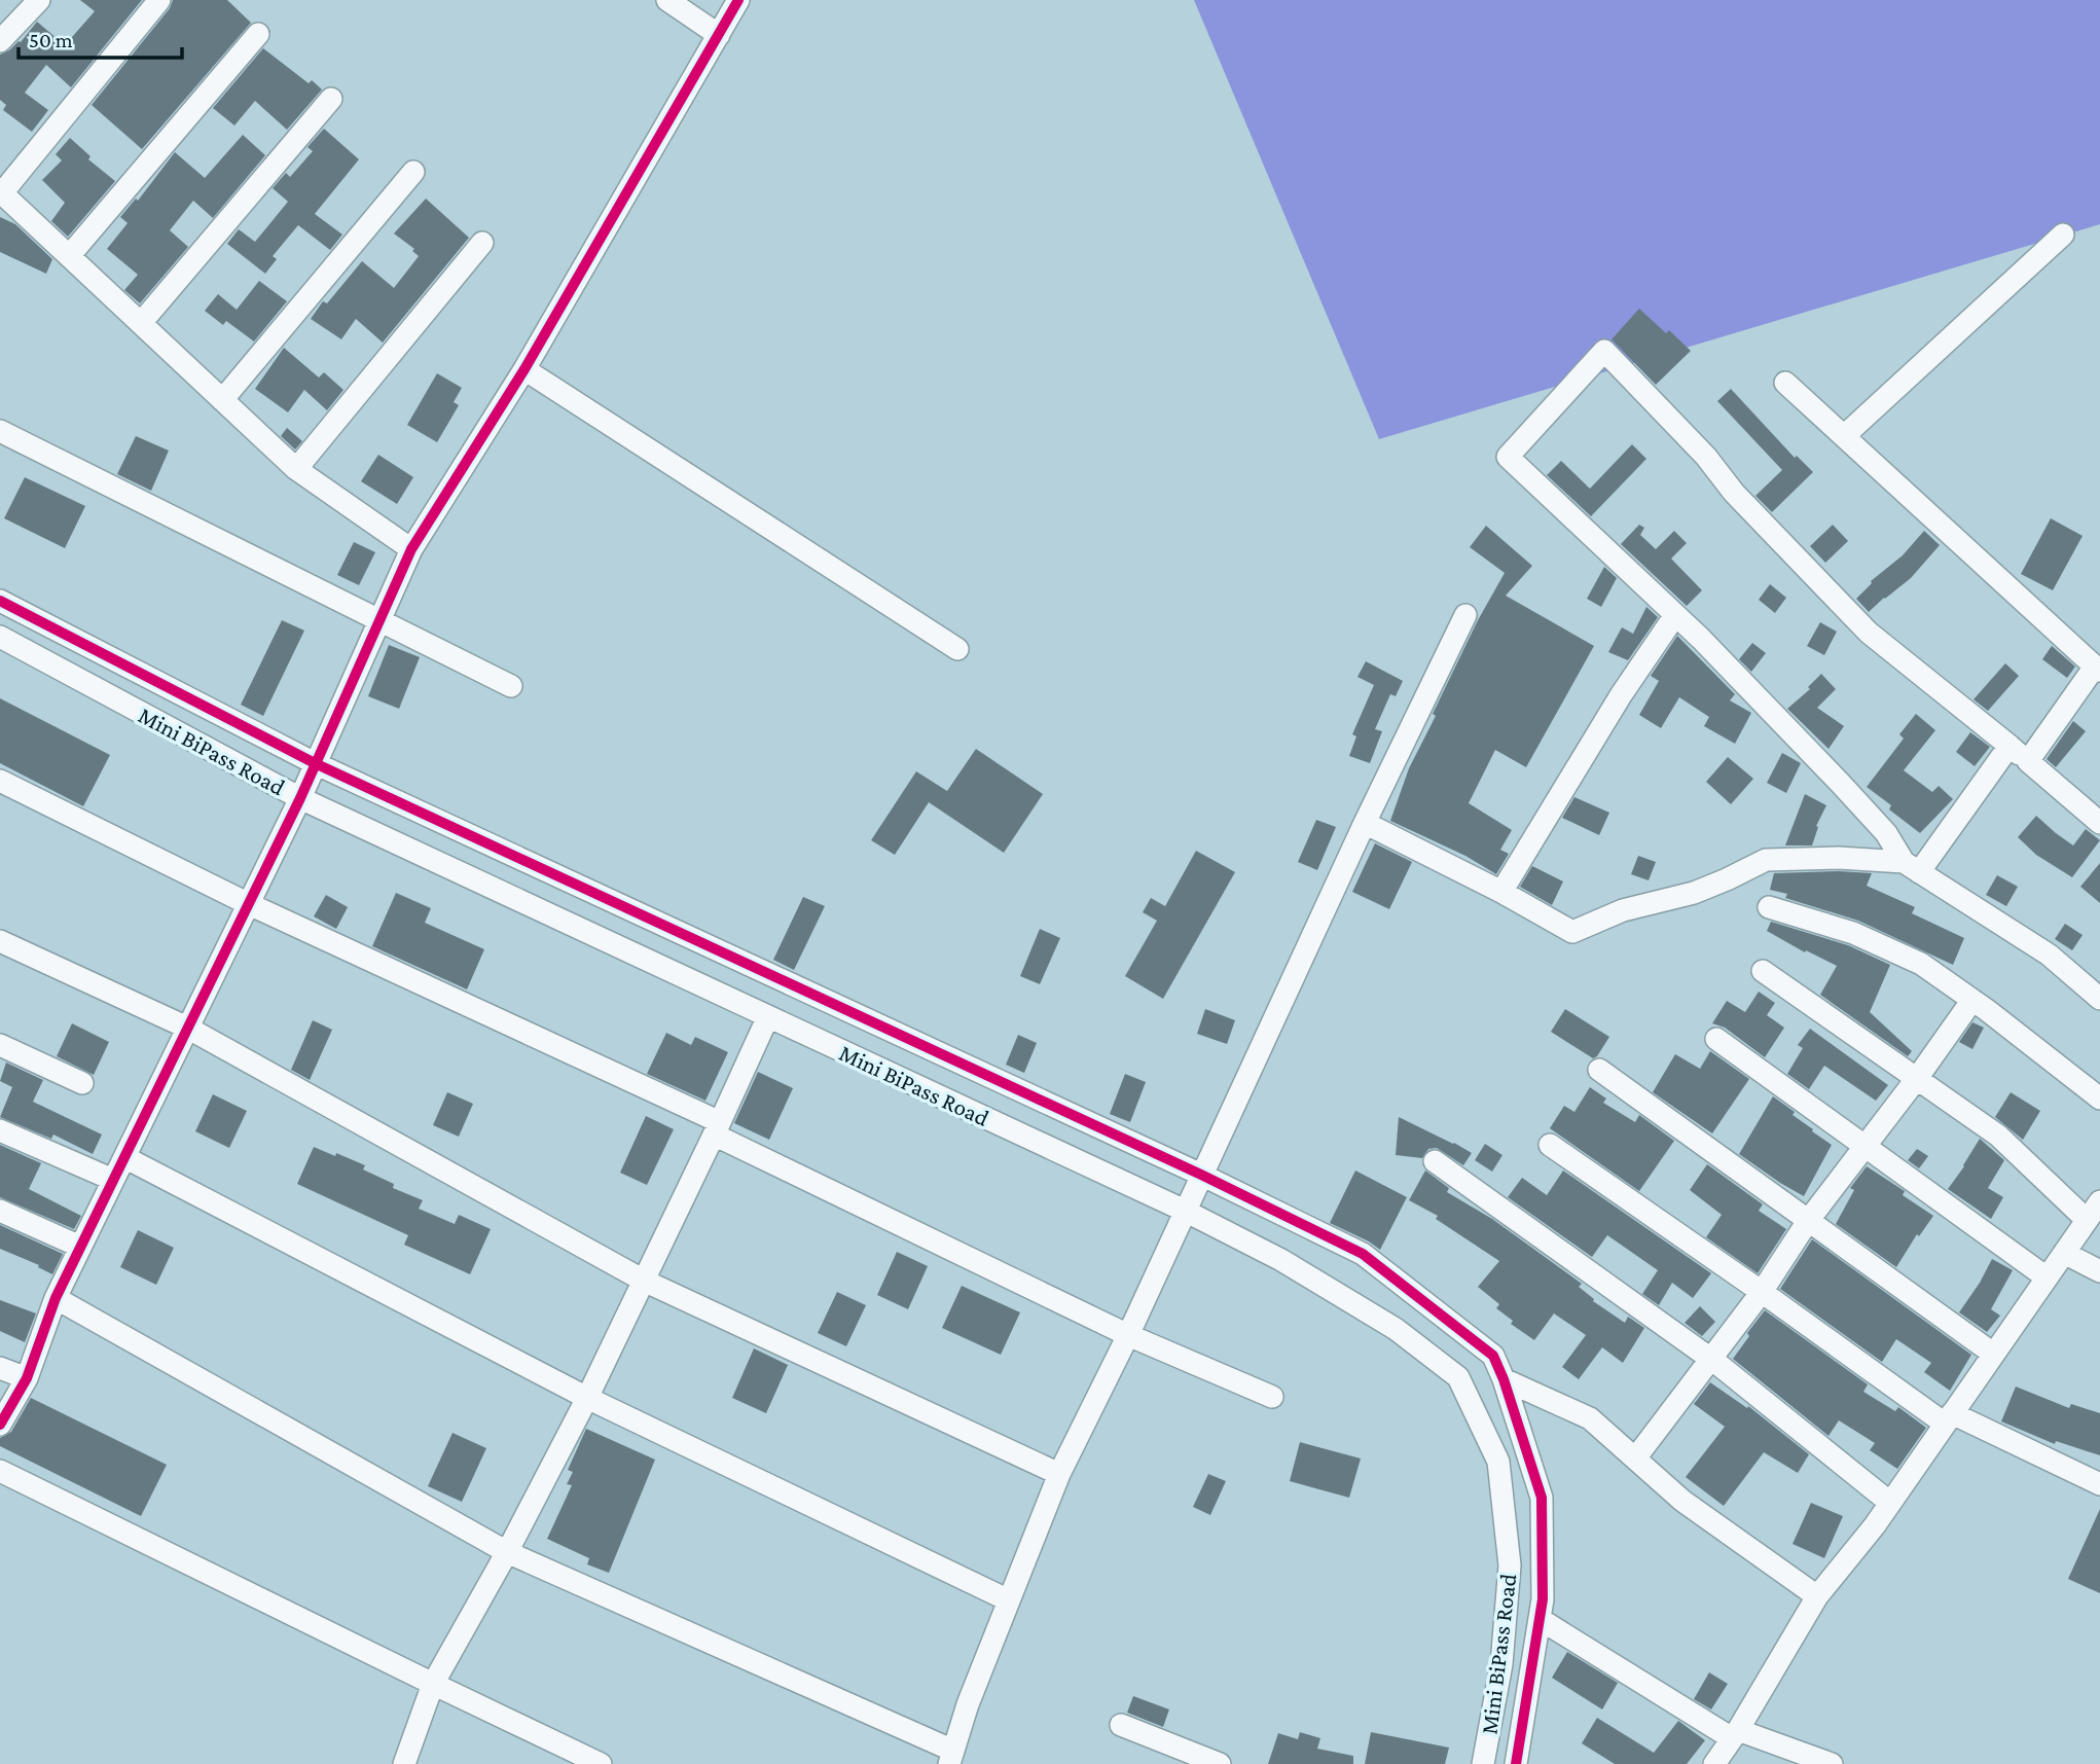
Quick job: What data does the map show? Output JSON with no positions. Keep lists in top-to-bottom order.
{
  "streets": {
    "street": ["Mini BiPass Road"]
  },
  "scale_bar": "50 m"
}
